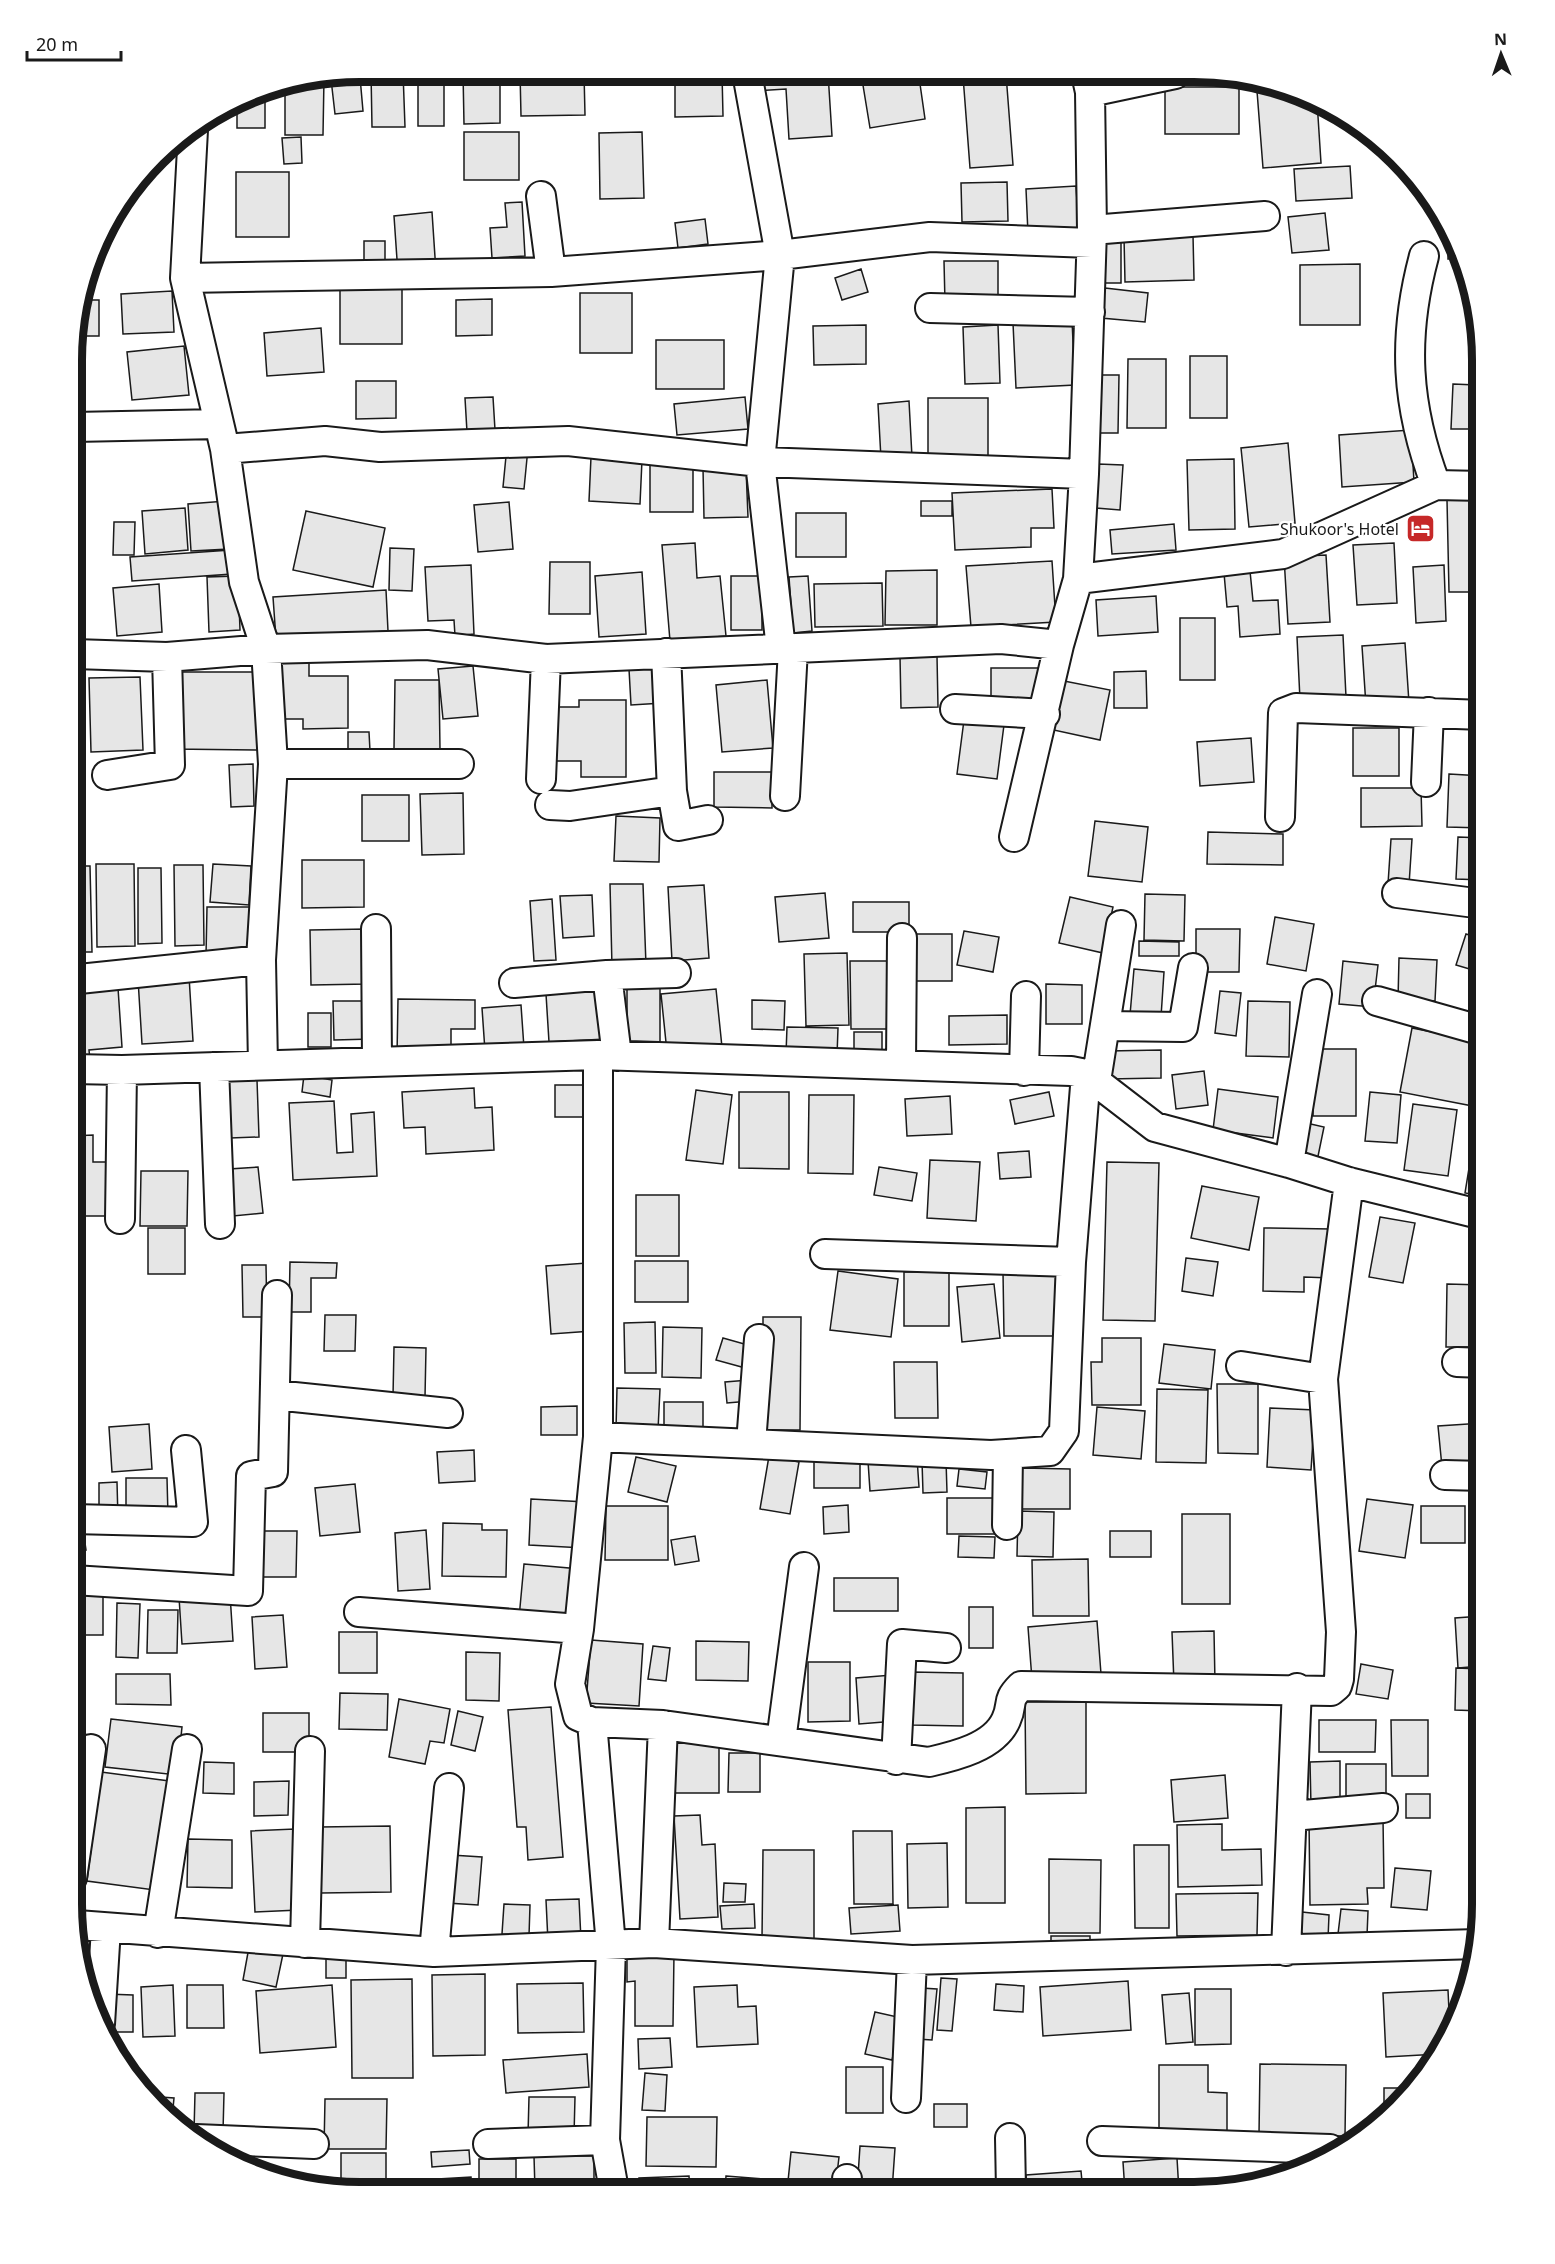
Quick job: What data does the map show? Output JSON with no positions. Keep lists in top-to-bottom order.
{
  "places": {
    "hotel": ["Shukoor's Hotel"]
  },
  "scale_bar": "20 m",
  "north": "top"
}
